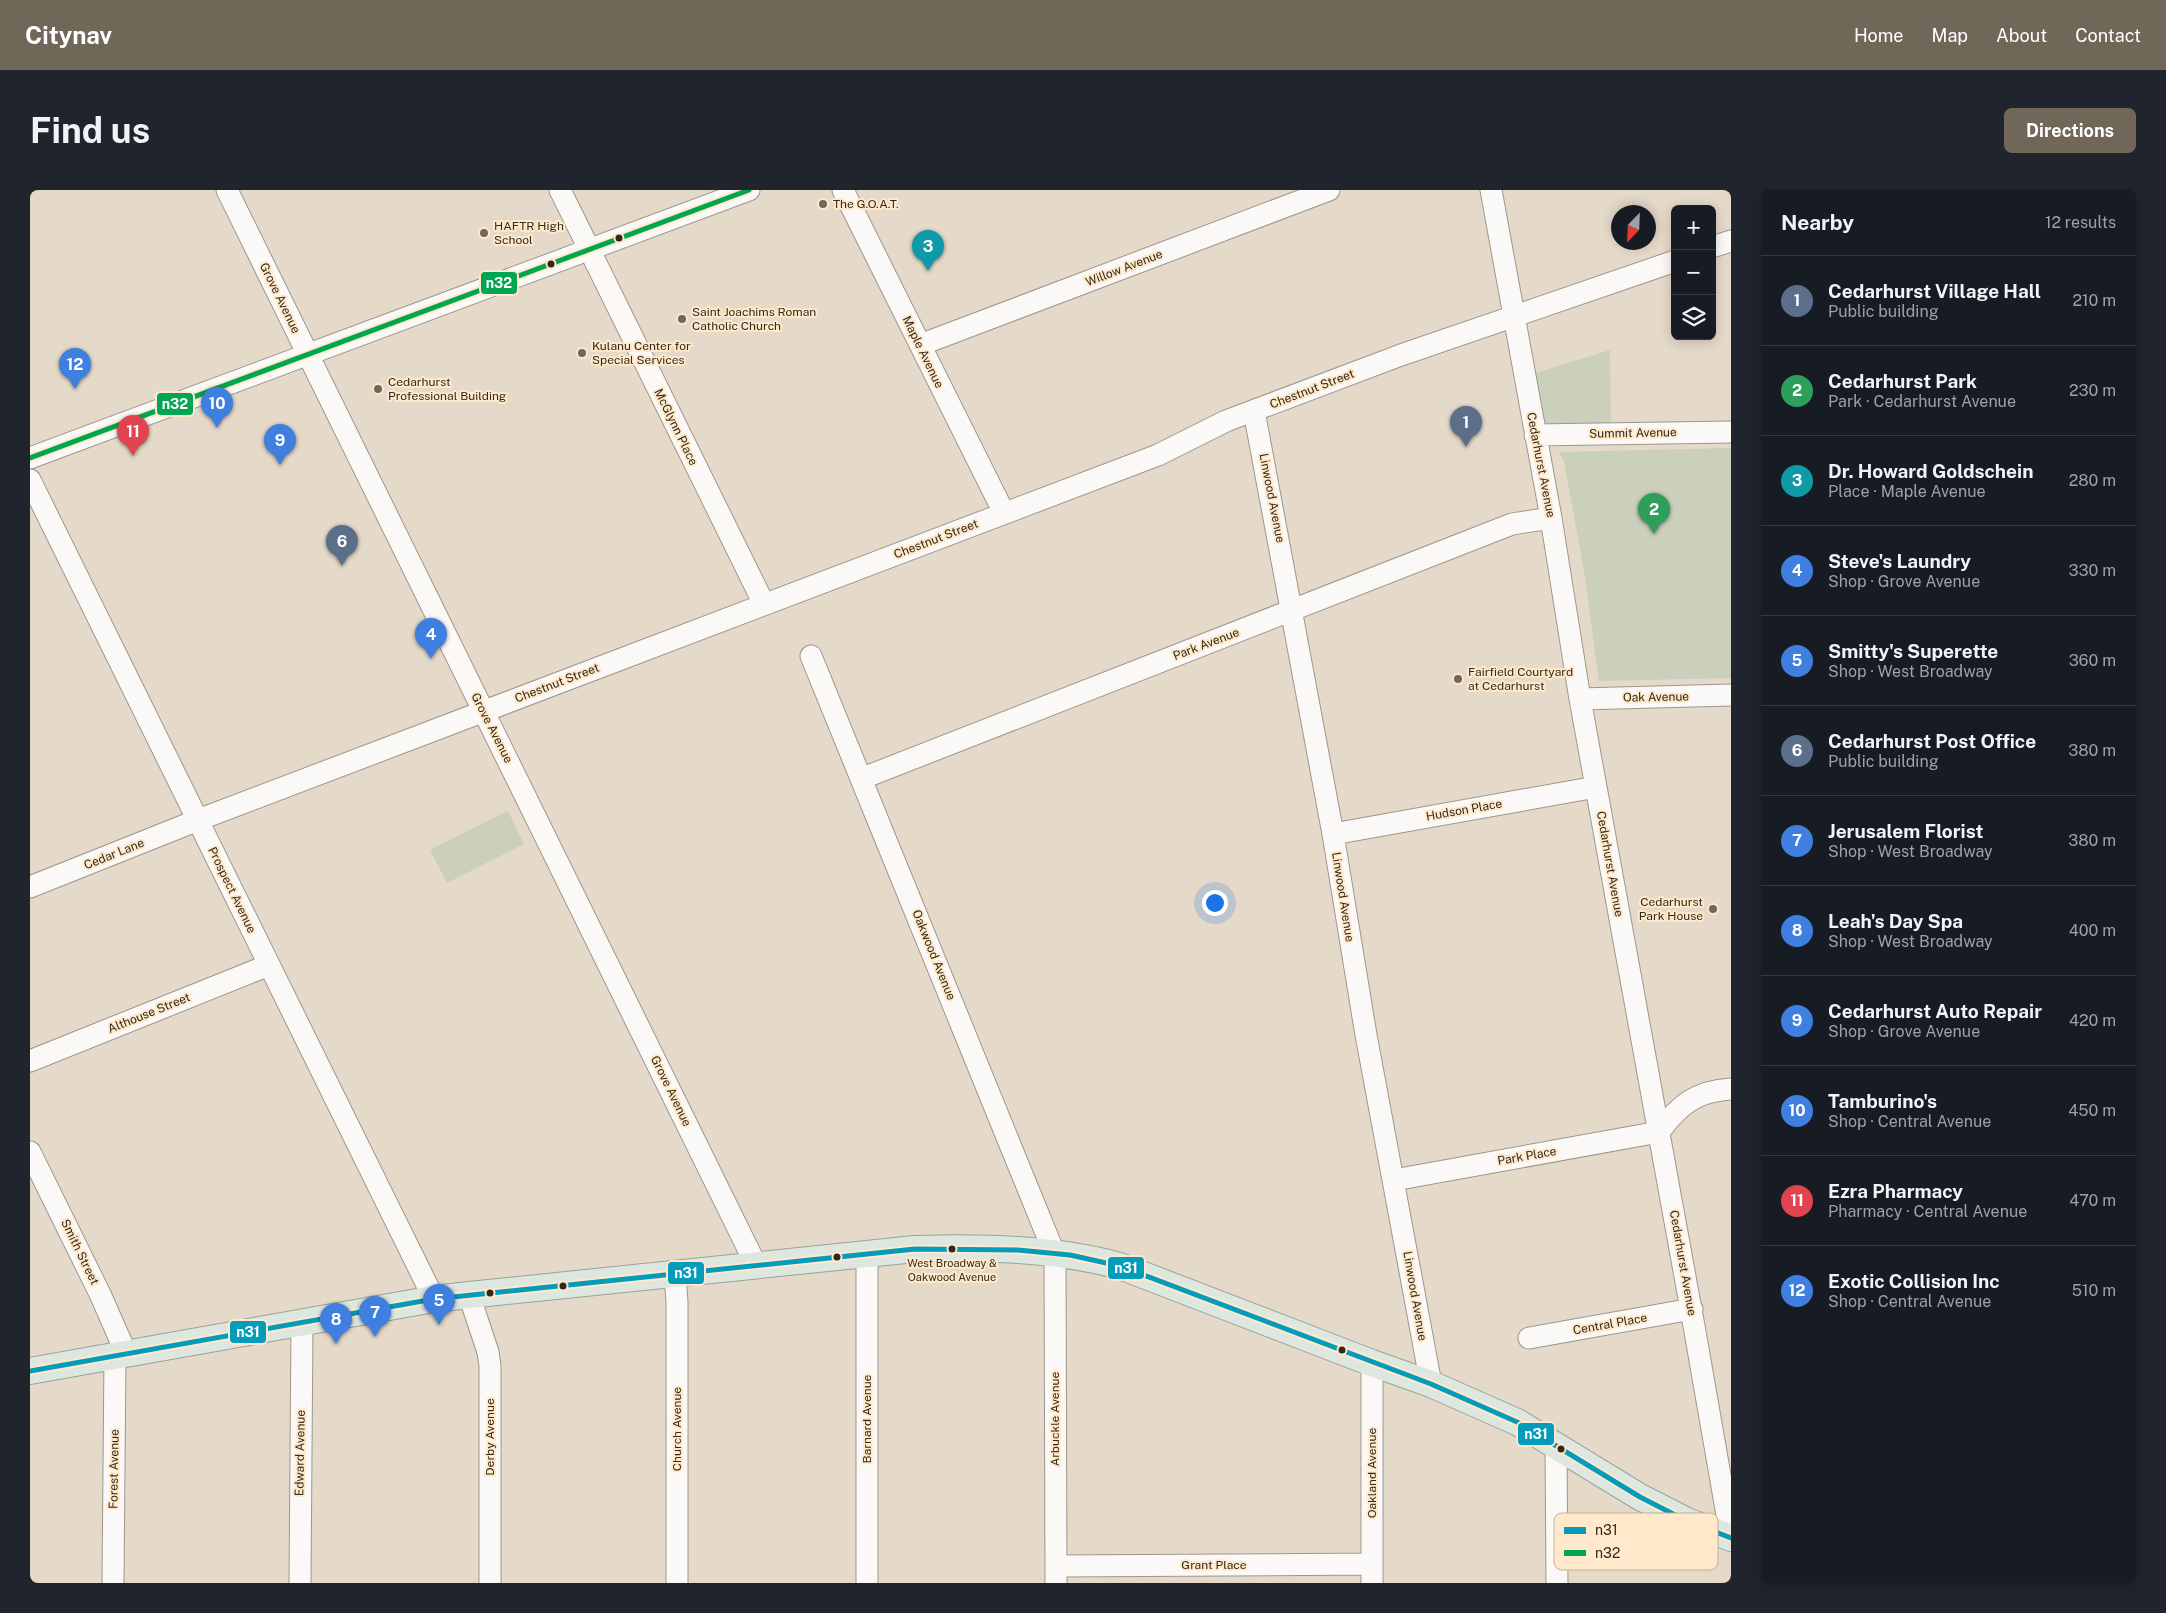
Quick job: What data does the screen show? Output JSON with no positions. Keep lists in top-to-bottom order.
{
  "streets": {
    "street": [
      "Willow Avenue",
      "Grove Avenue",
      "Maple Avenue",
      "Chestnut Street",
      "McGlynn Place",
      "Summit Avenue",
      "Cedarhurst Avenue",
      "Linwood Avenue",
      "Park Avenue",
      "Oak Avenue",
      "Hudson Place",
      "Cedar Lane",
      "Prospect Avenue",
      "Oakwood Avenue",
      "Althouse Street",
      "Park Place",
      "Smith Street",
      "Central Place",
      "Barnard Avenue",
      "Arbuckle Avenue",
      "Church Avenue",
      "Derby Avenue",
      "Edward Avenue",
      "Forest Avenue",
      "Oakland Avenue",
      "Grant Place"
    ]
  },
  "crossings": [
    ["Willow Avenue", "Maple Avenue"],
    ["Grove Avenue", "Chestnut Street"],
    ["Maple Avenue", "Chestnut Street"],
    ["Chestnut Street", "McGlynn Place"],
    ["Chestnut Street", "Cedarhurst Avenue"],
    ["Chestnut Street", "Linwood Avenue"],
    ["Chestnut Street", "Cedar Lane"],
    ["Chestnut Street", "Prospect Avenue"],
    ["Summit Avenue", "Cedarhurst Avenue"],
    ["Cedarhurst Avenue", "Park Avenue"],
    ["Cedarhurst Avenue", "Oak Avenue"],
    ["Cedarhurst Avenue", "Hudson Place"],
    ["Cedarhurst Avenue", "Park Place"],
    ["Cedarhurst Avenue", "Central Place"],
    ["Linwood Avenue", "Park Avenue"],
    ["Linwood Avenue", "Hudson Place"],
    ["Linwood Avenue", "Park Place"],
    ["Park Avenue", "Oakwood Avenue"],
    ["Cedar Lane", "Prospect Avenue"],
    ["Prospect Avenue", "Althouse Street"],
    ["Oakwood Avenue", "Arbuckle Avenue"],
    ["Smith Street", "Forest Avenue"],
    ["Arbuckle Avenue", "Grant Place"],
    ["Oakland Avenue", "Grant Place"]
  ],
  "places": [
    "The G.O.A.T.",
    "HAFTR High School",
    "Saint Joachims Roman Catholic Church",
    "Kulanu Center for Special Services",
    "Cedarhurst Professional Building",
    "Fairfield Courtyard at Cedarhurst",
    "Cedarhurst Park House",
    "West Broadway & Oakwood Avenue"
  ],
  "lines": ["transit line n32", "transit line n31"],
  "legend": ["n31", "n32"],
  "north": "bottom left",
  "page": {
    "header": "Citynav",
    "nav": [
      "Home",
      "Map",
      "About",
      "Contact"
    ],
    "buttons": "Directions",
    "title": "Find us",
    "heading": ["Nearby", "12 results"],
    "map_buttons": ["+", "−"],
    "pins": [
      "3",
      "12",
      "10",
      "1",
      "11",
      "9",
      "2",
      "6",
      "4",
      "5",
      "7",
      "8"
    ],
    "list": [
      {
        "mark": "1",
        "name": "Cedarhurst Village Hall",
        "note": "Public building",
        "value": "210 m"
      },
      {
        "mark": "2",
        "name": "Cedarhurst Park",
        "note": "Park · Cedarhurst Avenue",
        "value": "230 m"
      },
      {
        "mark": "3",
        "name": "Dr. Howard Goldschein",
        "note": "Place · Maple Avenue",
        "value": "280 m"
      },
      {
        "mark": "4",
        "name": "Steve's Laundry",
        "note": "Shop · Grove Avenue",
        "value": "330 m"
      },
      {
        "mark": "5",
        "name": "Smitty's Superette",
        "note": "Shop · West Broadway",
        "value": "360 m"
      },
      {
        "mark": "6",
        "name": "Cedarhurst Post Office",
        "note": "Public building",
        "value": "380 m"
      },
      {
        "mark": "7",
        "name": "Jerusalem Florist",
        "note": "Shop · West Broadway",
        "value": "380 m"
      },
      {
        "mark": "8",
        "name": "Leah's Day Spa",
        "note": "Shop · West Broadway",
        "value": "400 m"
      },
      {
        "mark": "9",
        "name": "Cedarhurst Auto Repair",
        "note": "Shop · Grove Avenue",
        "value": "420 m"
      },
      {
        "mark": "10",
        "name": "Tamburino's",
        "note": "Shop · Central Avenue",
        "value": "450 m"
      },
      {
        "mark": "11",
        "name": "Ezra Pharmacy",
        "note": "Pharmacy · Central Avenue",
        "value": "470 m"
      },
      {
        "mark": "12",
        "name": "Exotic Collision Inc",
        "note": "Shop · Central Avenue",
        "value": "510 m"
      }
    ]
  }
}
